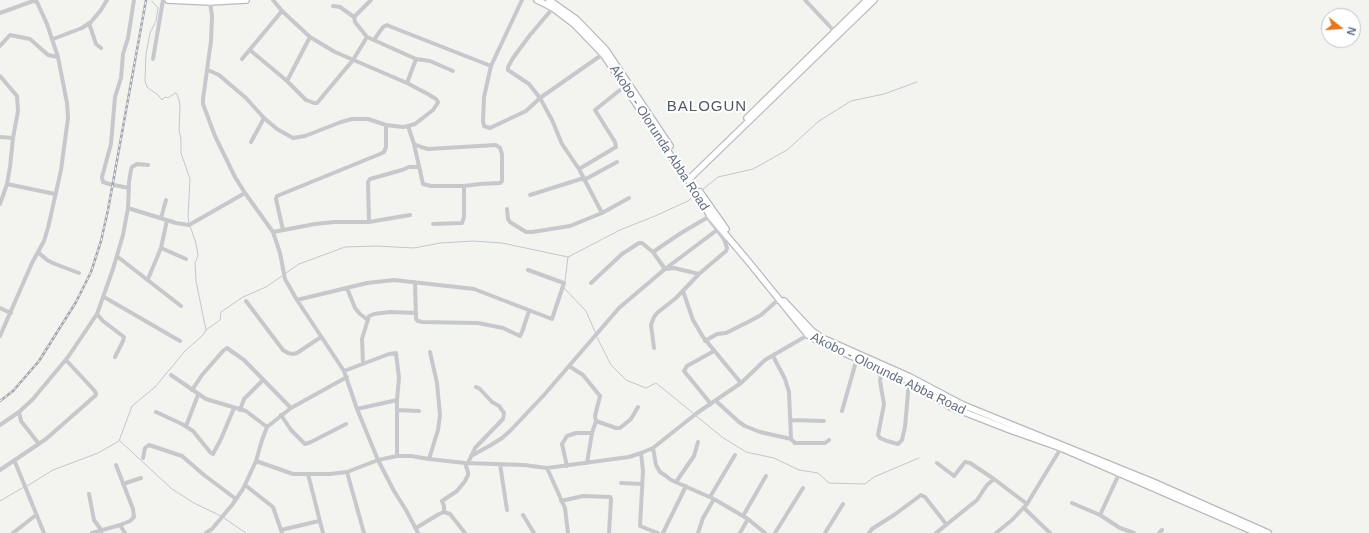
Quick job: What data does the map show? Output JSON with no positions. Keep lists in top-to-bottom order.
{
  "streets": {
    "main road": ["Akobo - Olorunda Abba Road"]
  },
  "districts": ["BALOGUN"],
  "north": "right"
}
